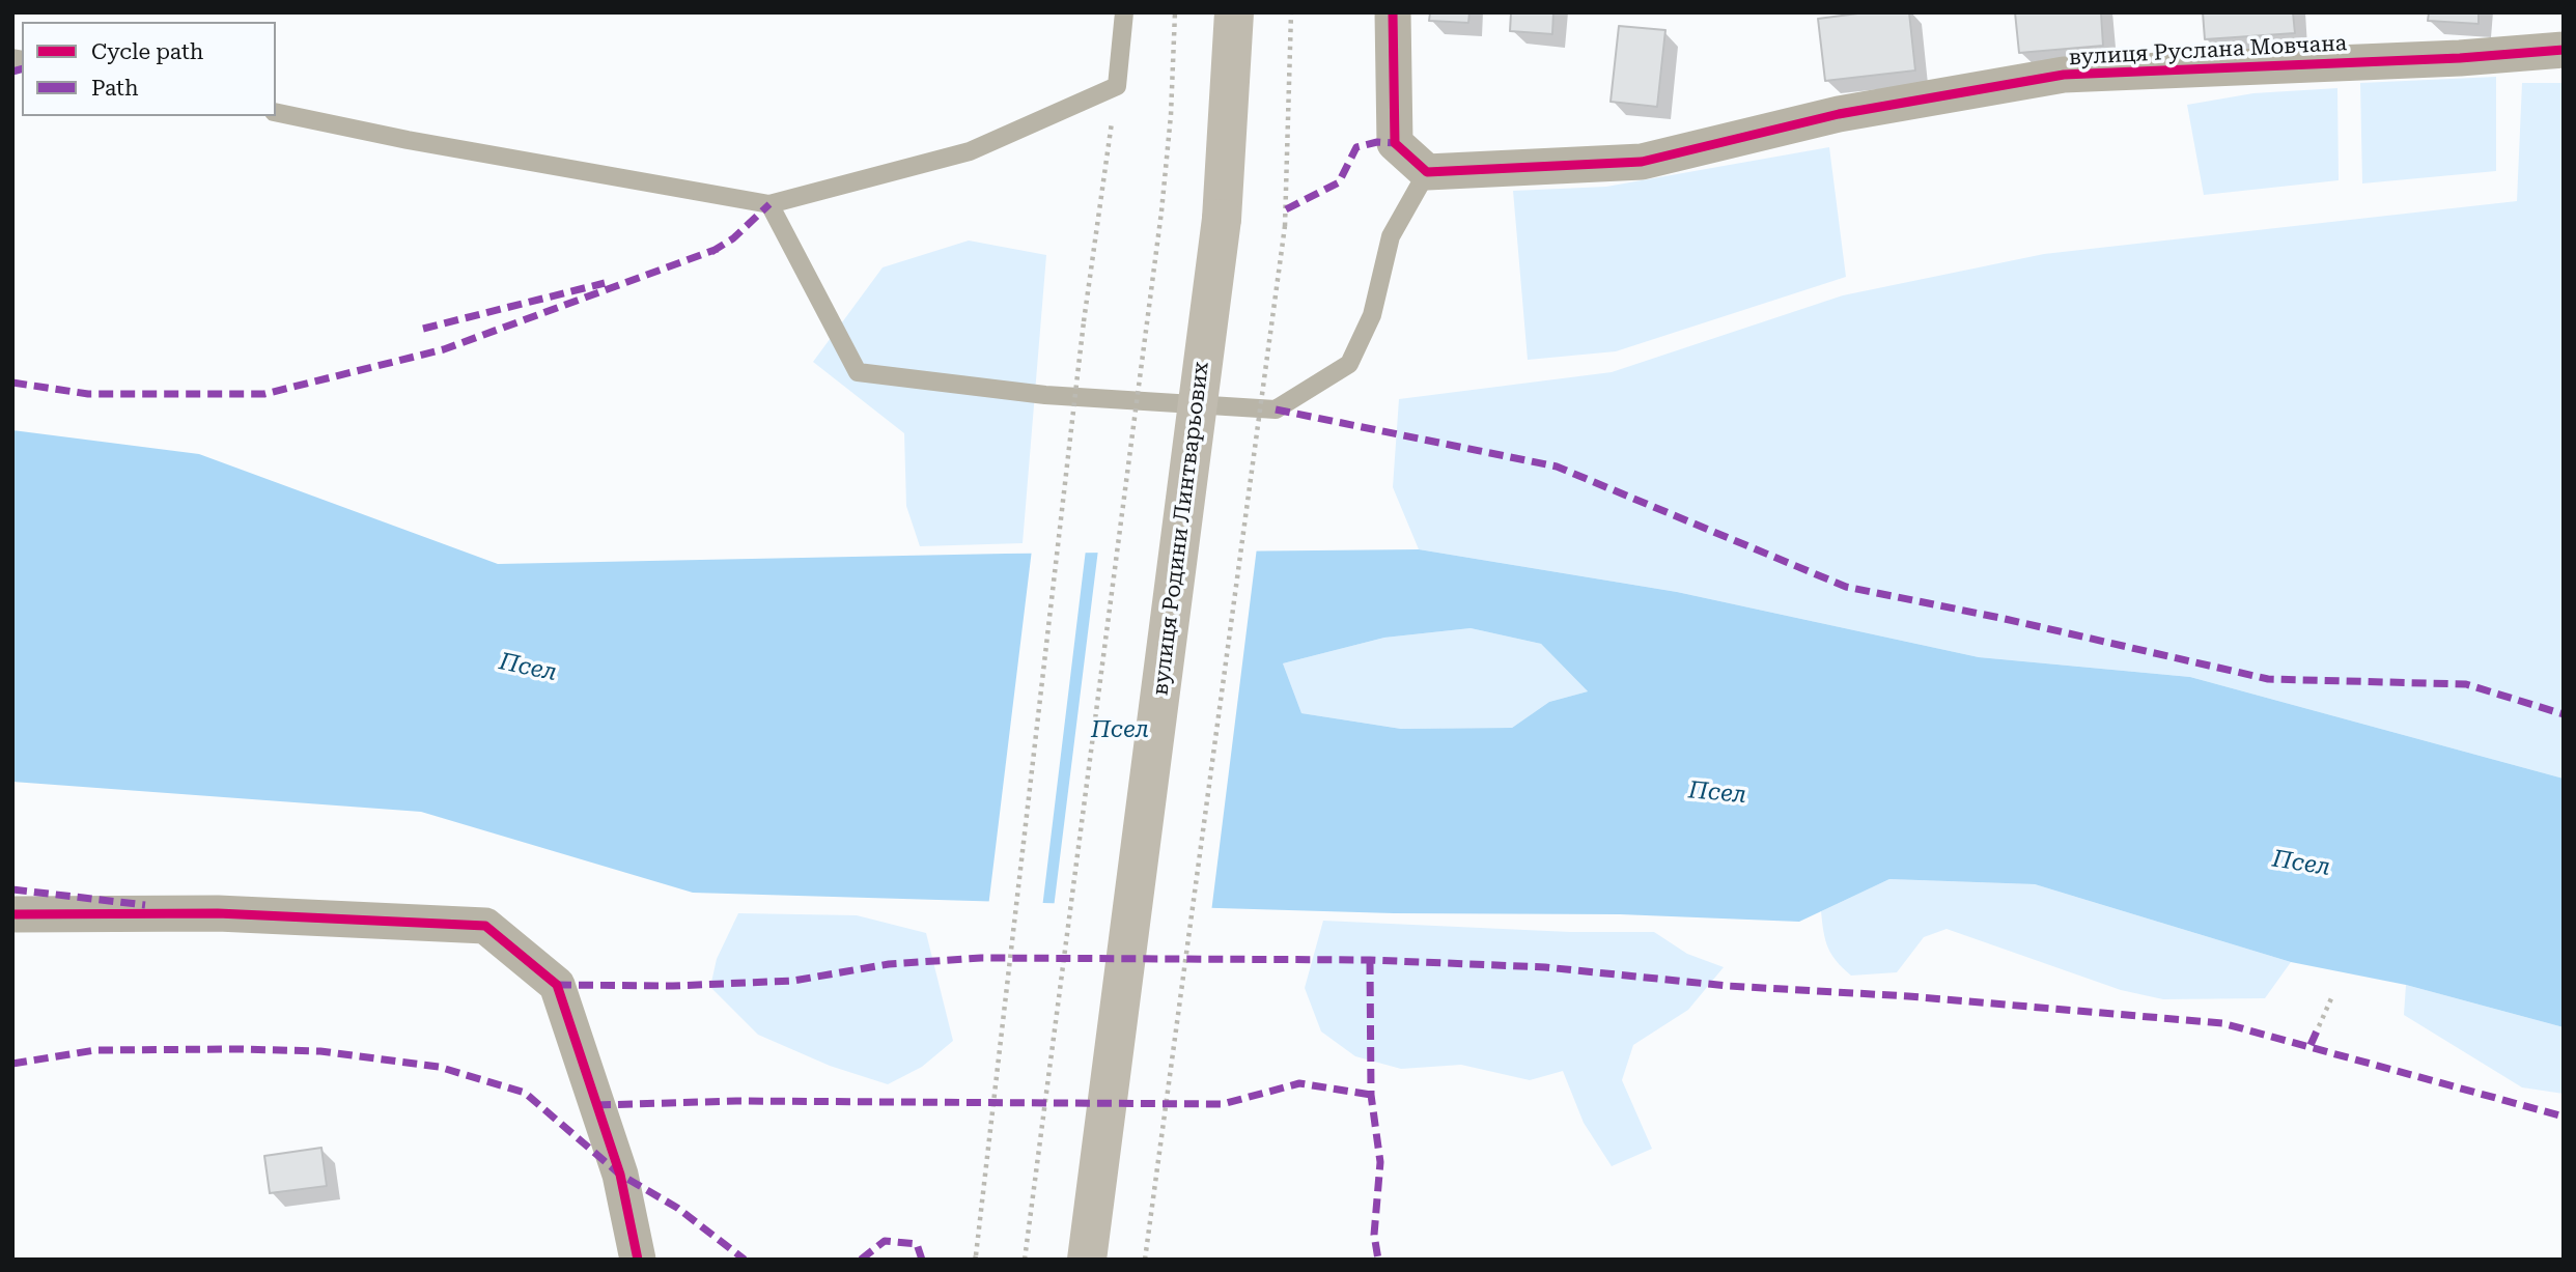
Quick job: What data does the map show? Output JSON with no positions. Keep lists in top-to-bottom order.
{
  "streets": {
    "main road": ["вулиця Родини Линтварьових"],
    "street": ["вулиця Руслана Мовчана"]
  },
  "water": ["Псел"],
  "legend": ["Cycle path", "Path"]
}
